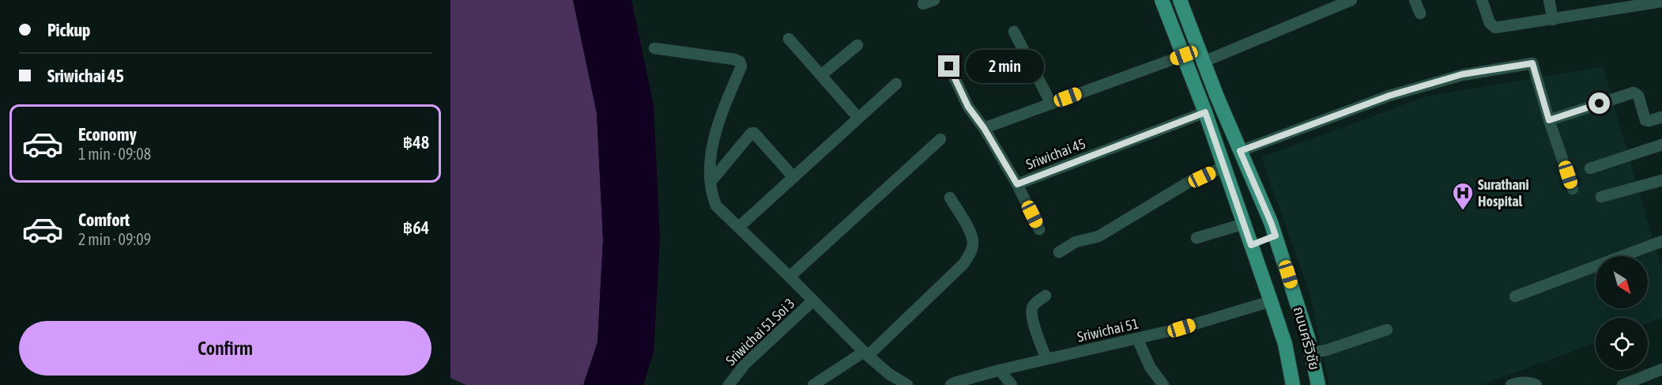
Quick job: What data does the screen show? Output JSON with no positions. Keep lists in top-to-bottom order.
{
  "streets": {
    "main road": ["ถนนศรีวิชัย"],
    "street": ["Sriwichai 45", "Sriwichai 51", "Sriwichai 51 Soi 3"]
  },
  "crossings": [
    ["Sriwichai 45", "ถนนศรีวิชัย"],
    ["Sriwichai 51", "ถนนศรีวิชัย"]
  ],
  "places": {
    "hospital": ["Surathani Hospital"]
  },
  "north": "bottom right",
  "page": {
    "banner": ["Pickup", "Sriwichai 45"],
    "bubble": "2 min",
    "list": [
      {
        "name": "Economy",
        "note": "1 min · 09:08",
        "value": "฿48"
      },
      {
        "name": "Comfort",
        "note": "2 min · 09:09",
        "value": "฿64"
      }
    ],
    "buttons": "Confirm"
  }
}
